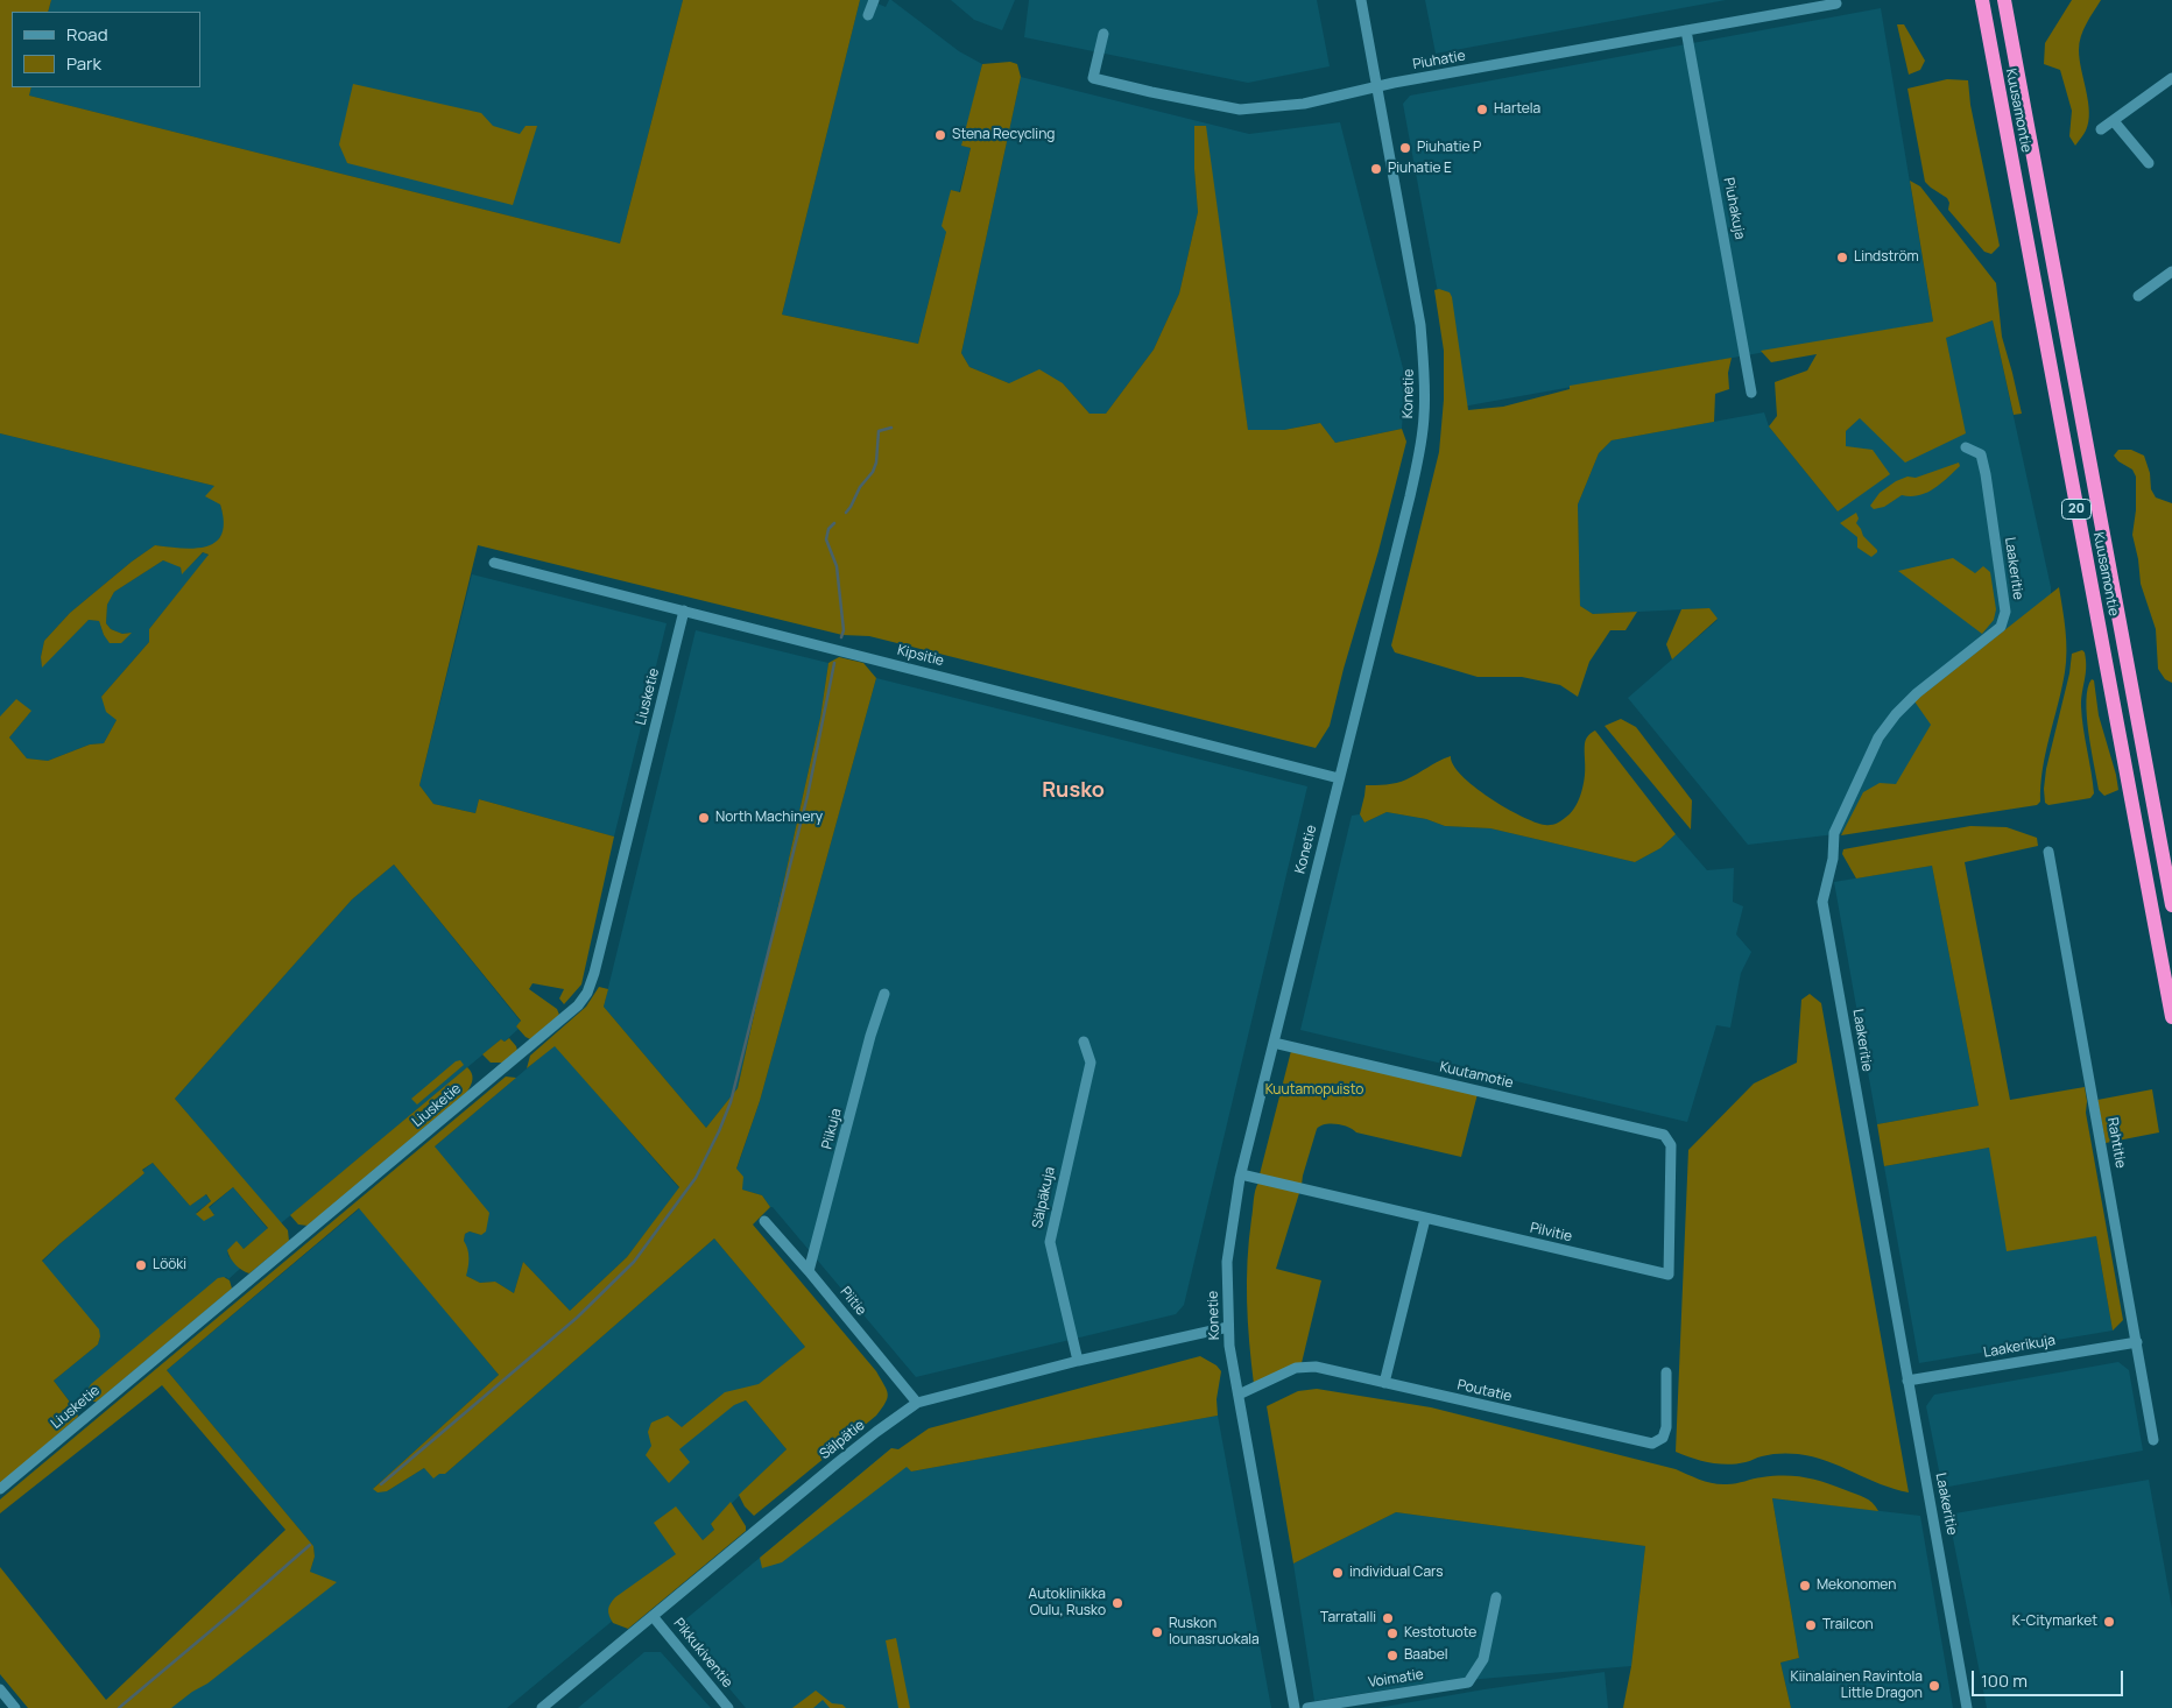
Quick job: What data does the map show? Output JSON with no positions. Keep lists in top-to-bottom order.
{
  "streets": {
    "highway": ["Kuusamontie", "20"],
    "street": [
      "Piuhatie",
      "Piuhakuja",
      "Konetie",
      "Laakeritie",
      "Kipsitie",
      "Liusketie",
      "Kuutamotie",
      "Piikuja",
      "Rahtitie",
      "Sälpäkuja",
      "Pilvitie",
      "Piitie",
      "Laakerikuja",
      "Poutatie",
      "Sälpätie",
      "Pikkukiventie",
      "Voimatie"
    ]
  },
  "crossings": [
    ["Piuhatie", "Piuhakuja"],
    ["Piuhatie", "Konetie"],
    ["Konetie", "Kipsitie"],
    ["Konetie", "Kuutamotie"],
    ["Konetie", "Pilvitie"],
    ["Konetie", "Poutatie"],
    ["Konetie", "Sälpätie"],
    ["Laakeritie", "Laakerikuja"],
    ["Kipsitie", "Liusketie"],
    ["Kuutamotie", "Pilvitie"],
    ["Piikuja", "Piitie"],
    ["Rahtitie", "Laakerikuja"],
    ["Sälpäkuja", "Sälpätie"],
    ["Piitie", "Sälpätie"],
    ["Sälpätie", "Pikkukiventie"]
  ],
  "districts": ["Rusko"],
  "parks": ["Kuutamopuisto"],
  "places": [
    "Hartela",
    "Stena Recycling",
    "Piuhatie P",
    "Piuhatie E",
    "Lindström",
    "North Machinery",
    "Lööki",
    "individual Cars",
    "Mekonomen",
    "Autoklinikka Oulu, Rusko",
    "Tarratalli",
    "K-Citymarket",
    "Trailcon",
    "Ruskon lounasruokala",
    "Kestotuote",
    "Baabel",
    "Kiinalainen Ravintola Little Dragon"
  ],
  "legend": ["Road", "Park"],
  "scale_bar": "100 m"
}
